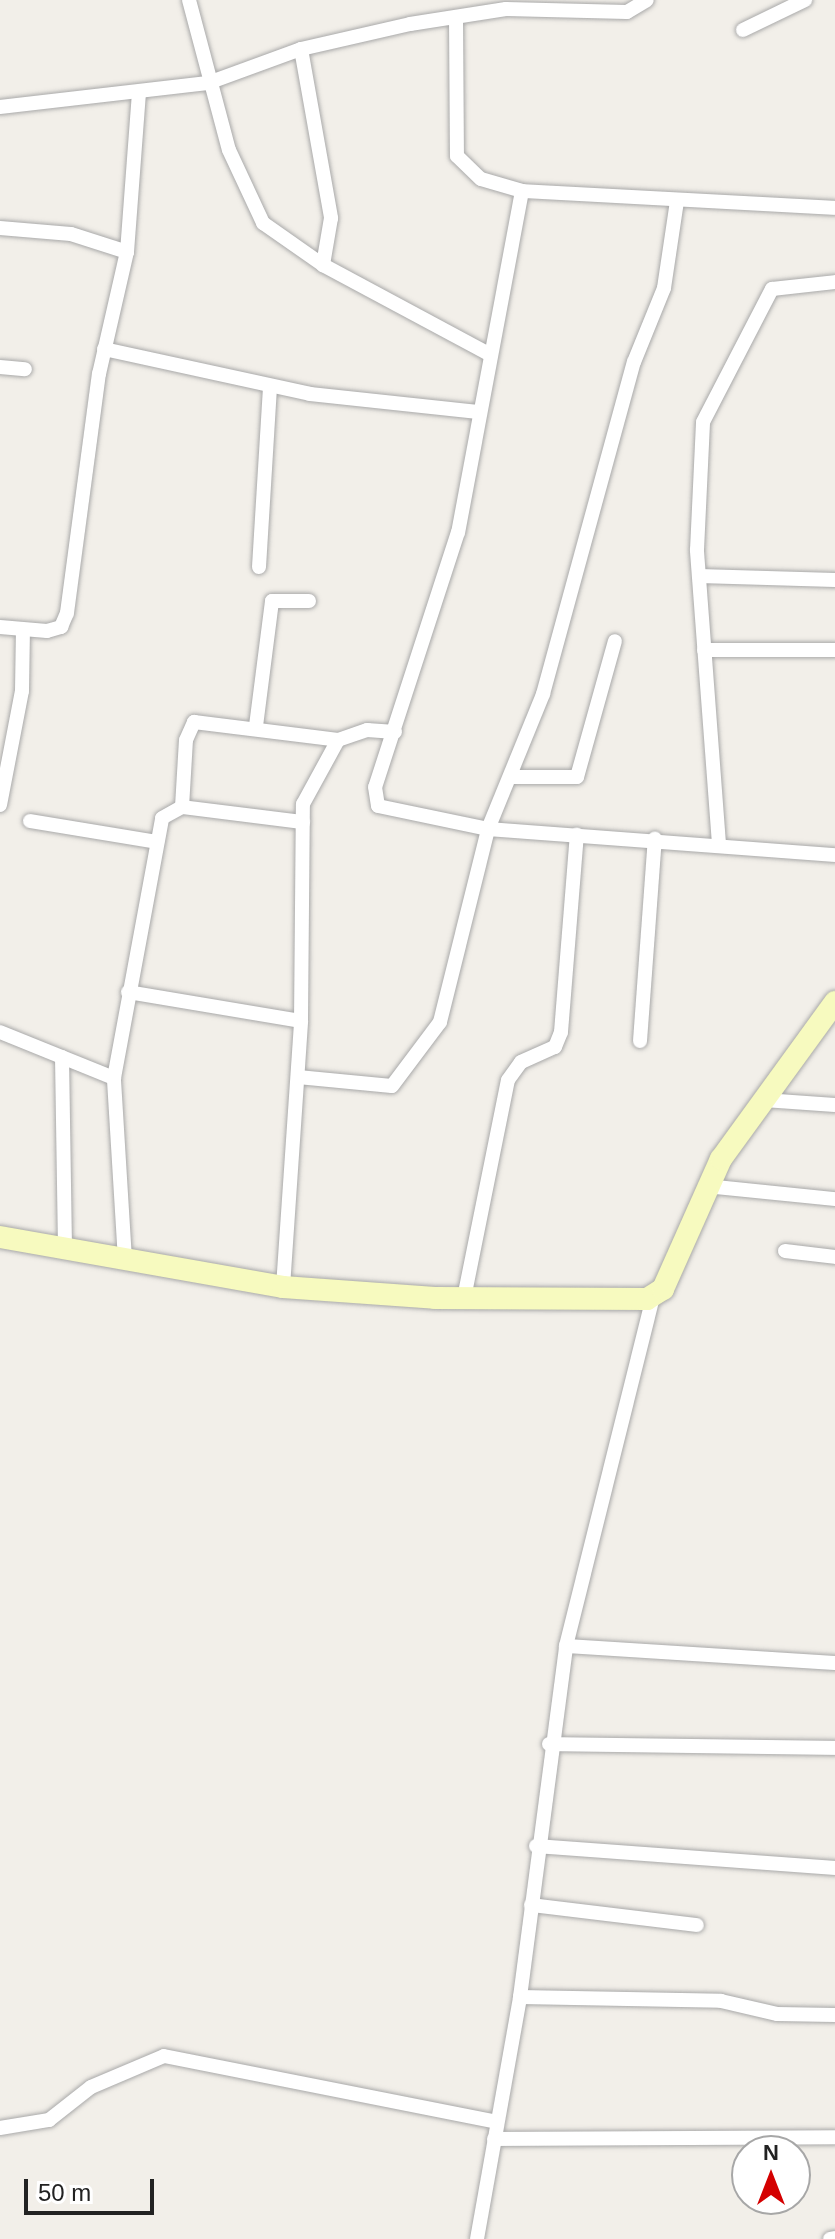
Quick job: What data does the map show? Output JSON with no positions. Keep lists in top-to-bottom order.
{
  "scale_bar": "50 m",
  "north": "top"
}
